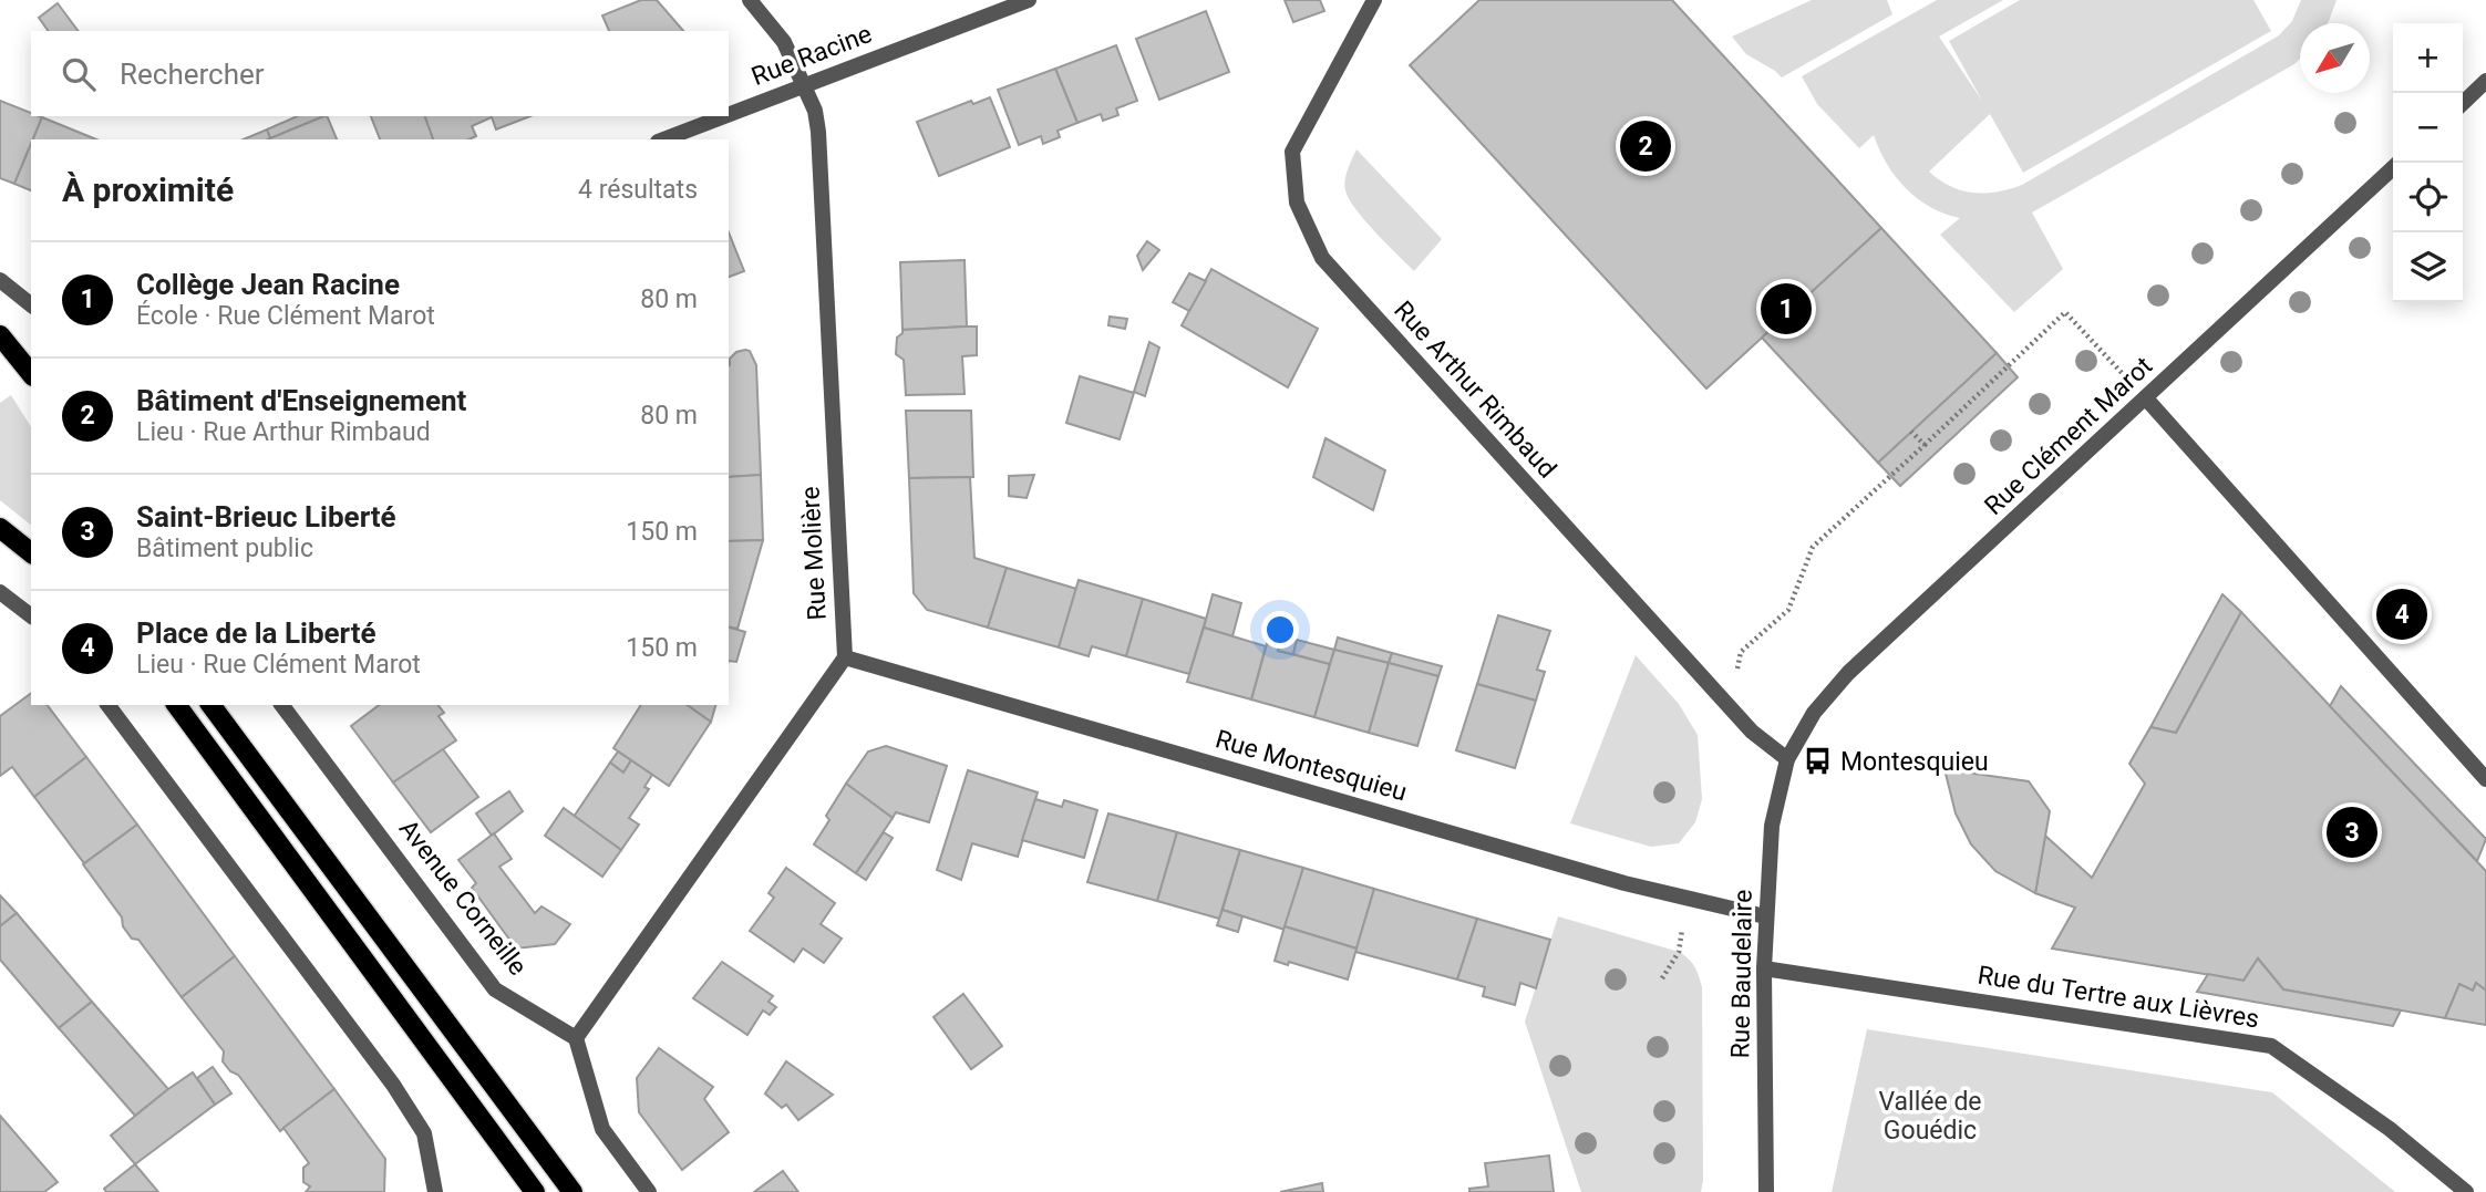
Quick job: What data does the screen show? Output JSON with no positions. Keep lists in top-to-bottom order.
{
  "streets": {
    "street": [
      "Rue Racine",
      "Rue Arthur Rimbaud",
      "Rue Clément Marot",
      "Rue Molière",
      "Rue Montesquieu",
      "Avenue Corneille",
      "Rue Baudelaire",
      "Rue du Tertre aux Lièvres"
    ]
  },
  "crossings": [
    ["Rue Racine", "Rue Molière"],
    ["Rue Arthur Rimbaud", "Rue Clément Marot"],
    ["Rue Arthur Rimbaud", "Rue Baudelaire"],
    ["Rue Clément Marot", "Rue Baudelaire"],
    ["Rue Molière", "Rue Montesquieu"],
    ["Rue Montesquieu", "Rue Baudelaire"],
    ["Rue Baudelaire", "Rue du Tertre aux Lièvres"]
  ],
  "parks": ["Vallée de Gouédic"],
  "places": {
    "bus stop": ["Montesquieu"]
  },
  "north": "bottom left",
  "page": {
    "map_buttons": ["+", "−"],
    "search": "Rechercher",
    "pins": [
      "2",
      "1",
      "4",
      "3"
    ],
    "heading": ["À proximité", "4 résultats"],
    "list": [
      {
        "mark": "1",
        "name": "Collège Jean Racine",
        "note": "École · Rue Clément Marot",
        "value": "80 m"
      },
      {
        "mark": "2",
        "name": "Bâtiment d'Enseignement",
        "note": "Lieu · Rue Arthur Rimbaud",
        "value": "80 m"
      },
      {
        "mark": "3",
        "name": "Saint-Brieuc Liberté",
        "note": "Bâtiment public",
        "value": "150 m"
      },
      {
        "mark": "4",
        "name": "Place de la Liberté",
        "note": "Lieu · Rue Clément Marot",
        "value": "150 m"
      }
    ]
  }
}
